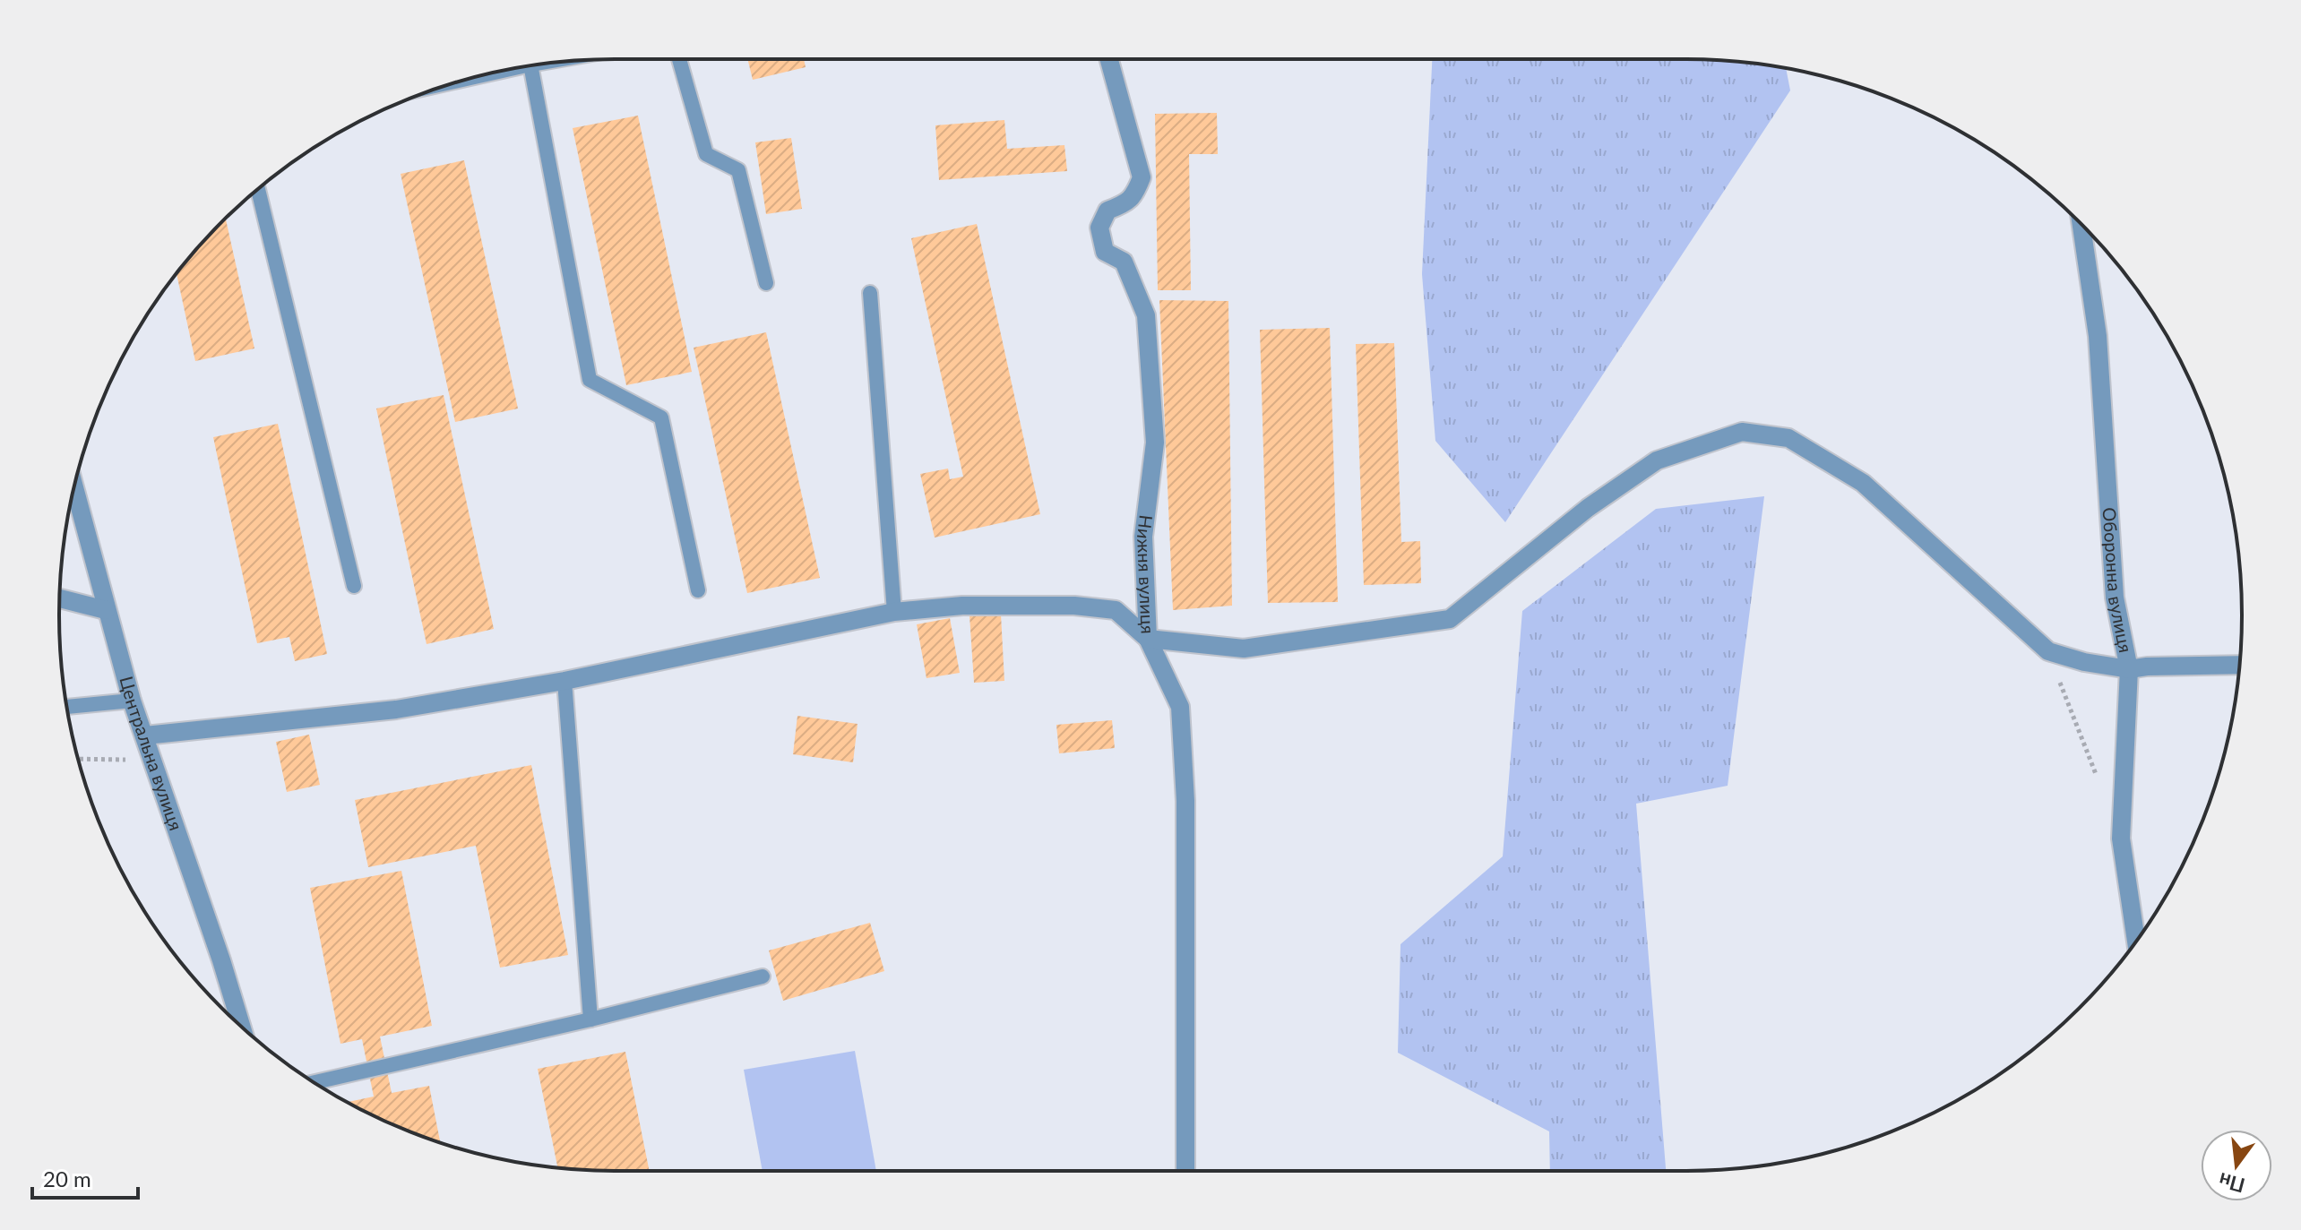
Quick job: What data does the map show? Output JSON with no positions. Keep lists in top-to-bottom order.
{
  "streets": {
    "street": ["Нижня вулиця", "Оборонна вулиця", "Центральна вулиця"]
  },
  "scale_bar": "20 m",
  "north": "bottom"
}
